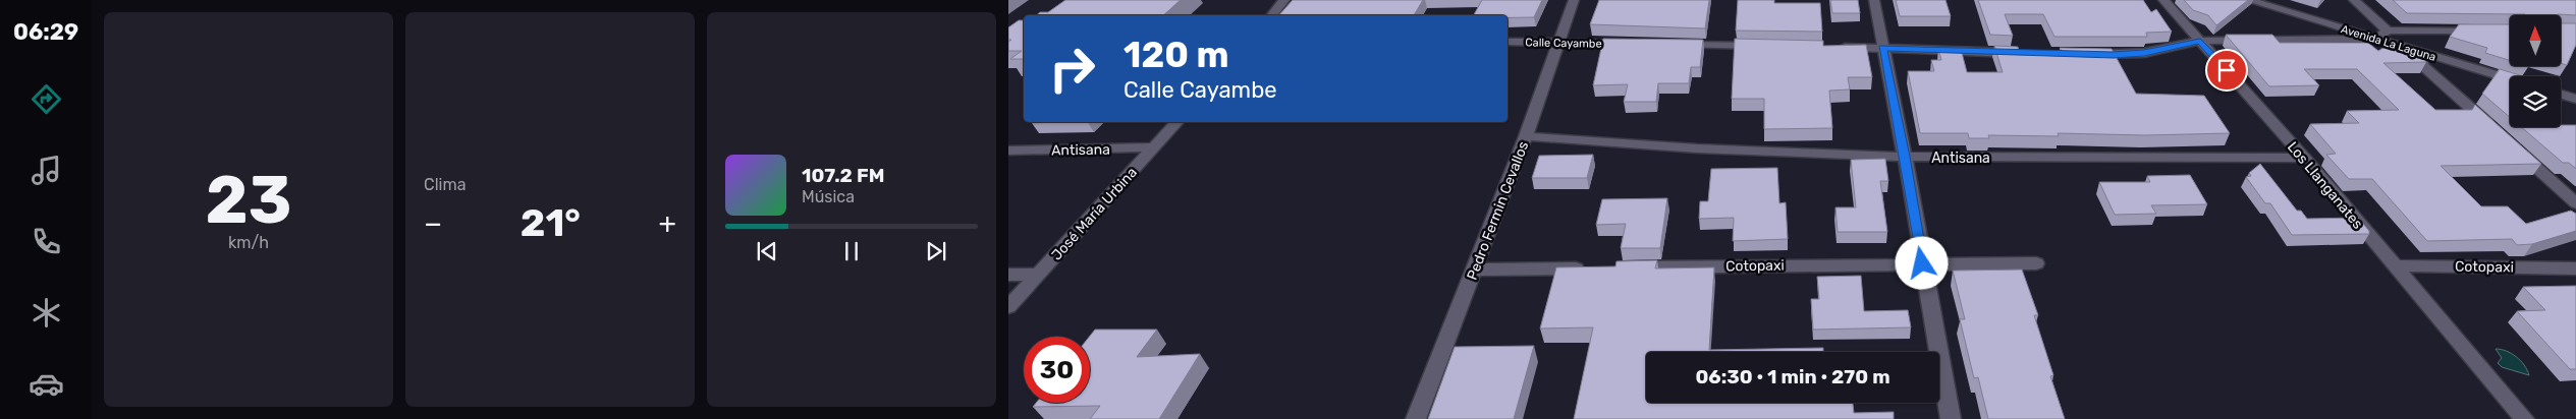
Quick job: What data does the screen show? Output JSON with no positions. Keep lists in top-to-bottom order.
{
  "streets": {
    "street": [
      "Calle Cayambe",
      "Avenida La Laguna",
      "Antisana",
      "Los Llanganates",
      "Pedro Fermin Cevallos",
      "José María Urbina",
      "Cotopaxi"
    ]
  },
  "crossings": [
    ["Calle Cayambe", "Pedro Fermin Cevallos"],
    ["Antisana", "Los Llanganates"],
    ["Antisana", "Pedro Fermin Cevallos"],
    ["Antisana", "José María Urbina"],
    ["Los Llanganates", "Cotopaxi"]
  ],
  "north": "top",
  "page": {
    "tabs": "06:29",
    "tile": [
      ["23", "km/h"],
      "Clima"
    ],
    "turn": ["120 m", "Calle Cayambe"],
    "song": ["107.2 FM", "Música"],
    "heat": ["−", "21°", "+"],
    "limit": "30",
    "trip": "06:30 · 1 min · 270 m"
  }
}
